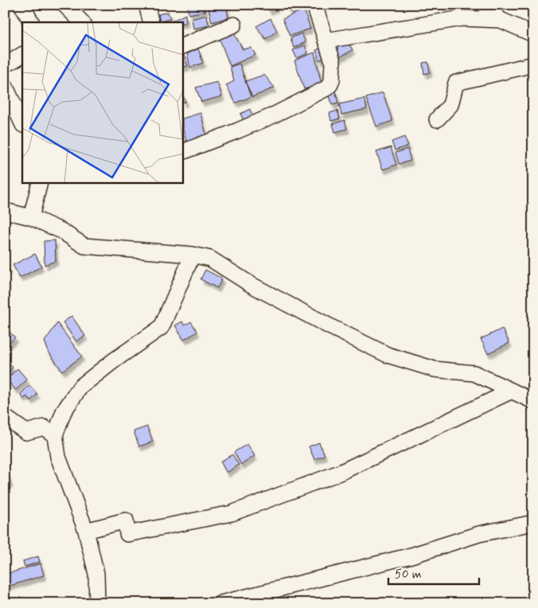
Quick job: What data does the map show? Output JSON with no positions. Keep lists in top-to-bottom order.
{
  "scale_bar": "50 m"
}
